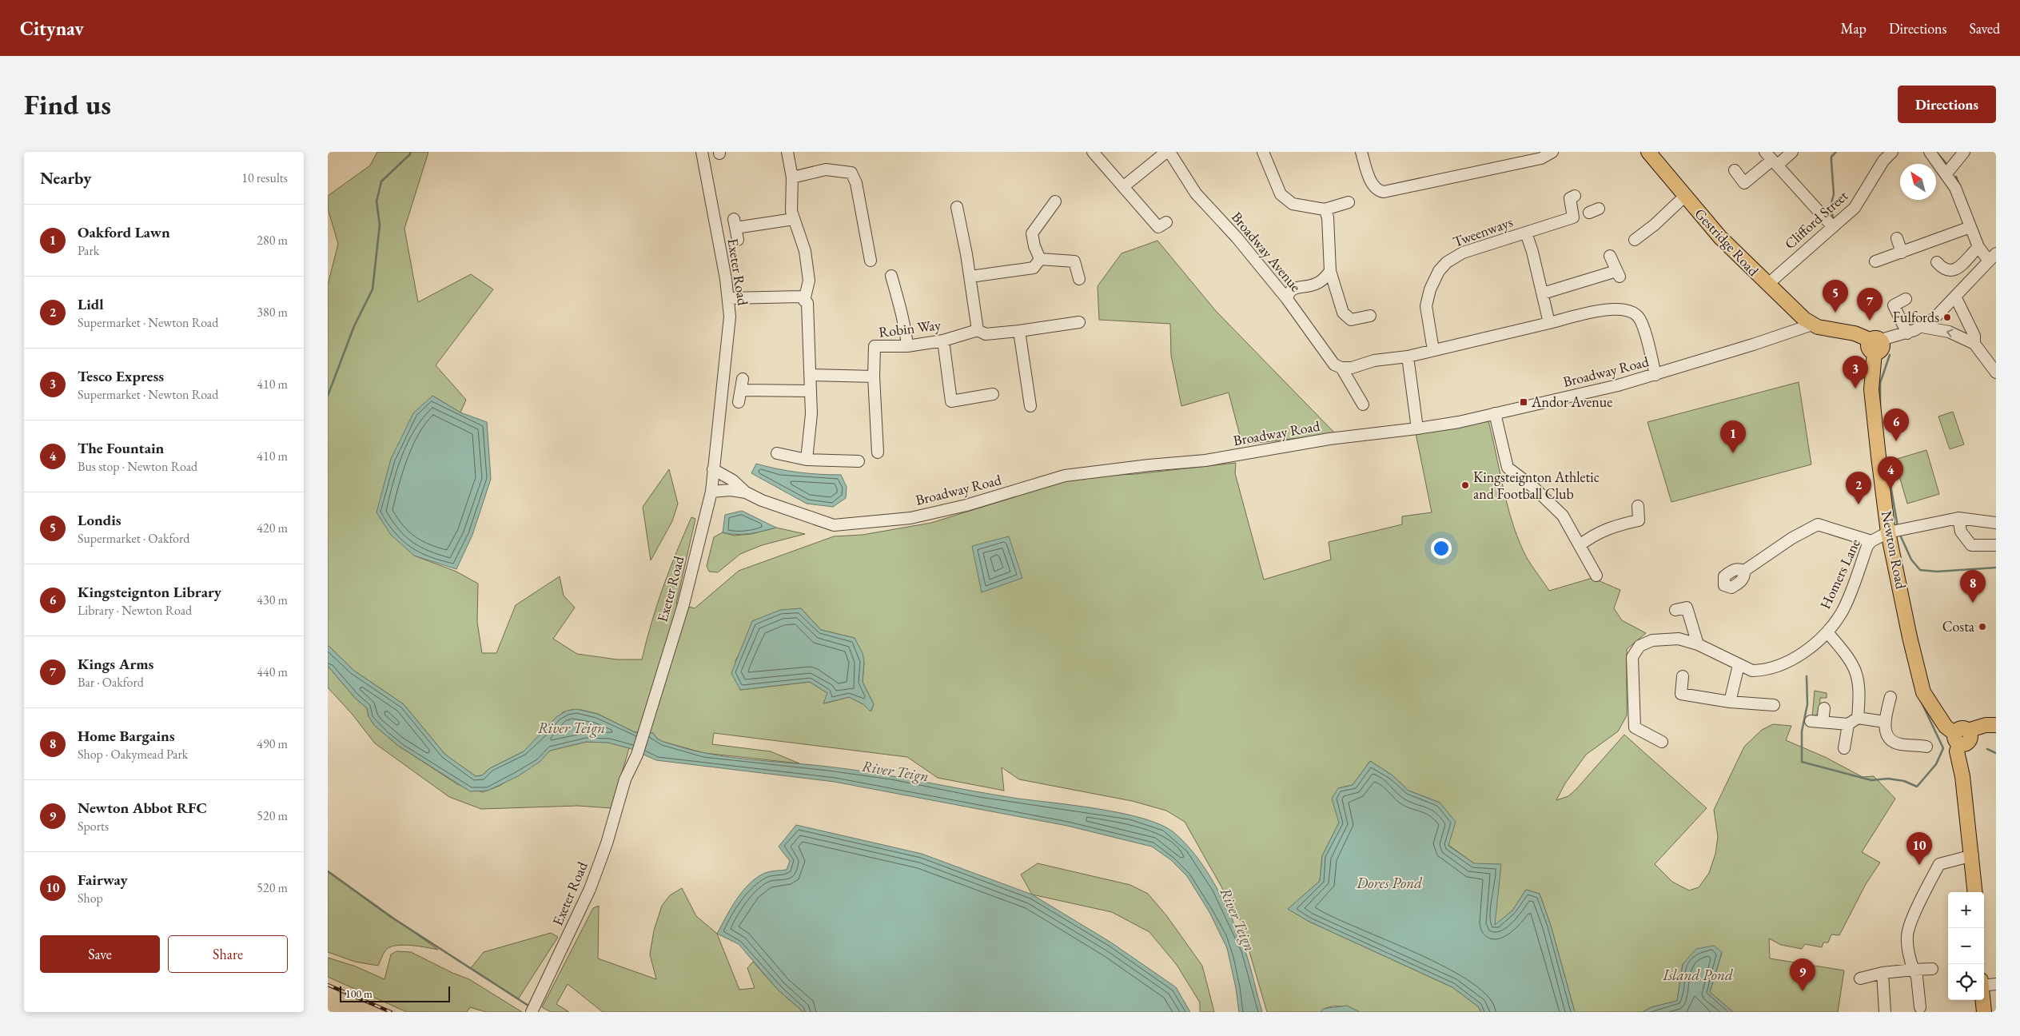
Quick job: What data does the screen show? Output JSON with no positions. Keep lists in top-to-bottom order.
{
  "streets": {
    "main road": ["Gestridge Road", "Newton Road"],
    "street": [
      "Clifford Street",
      "Tweenways",
      "Broadway Avenue",
      "Exeter Road",
      "Robin Way",
      "Broadway Road",
      "Homers Lane"
    ]
  },
  "crossings": [
    ["Clifford Street", "Gestridge Road"],
    ["Gestridge Road", "Broadway Road"],
    ["Exeter Road", "Broadway Road"],
    ["Newton Road", "Homers Lane"]
  ],
  "water": ["River Teign", "Dores Pond", "Island Pond"],
  "places": {
    "other": ["Fulfords", "Kingsteignton Athletic and Football Club", "Costa"],
    "transit": ["Andor Avenue"]
  },
  "scale_bar": "100 m",
  "north": "top left",
  "page": {
    "header": "Citynav",
    "nav": ["Map", "Directions", "Saved"],
    "buttons": [
      "Directions",
      ["Save", "Share"]
    ],
    "title": "Find us",
    "heading": ["Nearby", "10 results"],
    "list": [
      {
        "mark": "1",
        "name": "Oakford Lawn",
        "note": "Park",
        "value": "280 m"
      },
      {
        "mark": "2",
        "name": "Lidl",
        "note": "Supermarket · Newton Road",
        "value": "380 m"
      },
      {
        "mark": "3",
        "name": "Tesco Express",
        "note": "Supermarket · Newton Road",
        "value": "410 m"
      },
      {
        "mark": "4",
        "name": "The Fountain",
        "note": "Bus stop · Newton Road",
        "value": "410 m"
      },
      {
        "mark": "5",
        "name": "Londis",
        "note": "Supermarket · Oakford",
        "value": "420 m"
      },
      {
        "mark": "6",
        "name": "Kingsteignton Library",
        "note": "Library · Newton Road",
        "value": "430 m"
      },
      {
        "mark": "7",
        "name": "Kings Arms",
        "note": "Bar · Oakford",
        "value": "440 m"
      },
      {
        "mark": "8",
        "name": "Home Bargains",
        "note": "Shop · Oakymead Park",
        "value": "490 m"
      },
      {
        "mark": "9",
        "name": "Newton Abbot RFC",
        "note": "Sports",
        "value": "520 m"
      },
      {
        "mark": "10",
        "name": "Fairway",
        "note": "Shop",
        "value": "520 m"
      }
    ],
    "pins": [
      "5",
      "7",
      "3",
      "6",
      "1",
      "4",
      "2",
      "8",
      "10",
      "9"
    ],
    "map_buttons": ["+", "−"],
    "scale": "100 m"
  }
}
